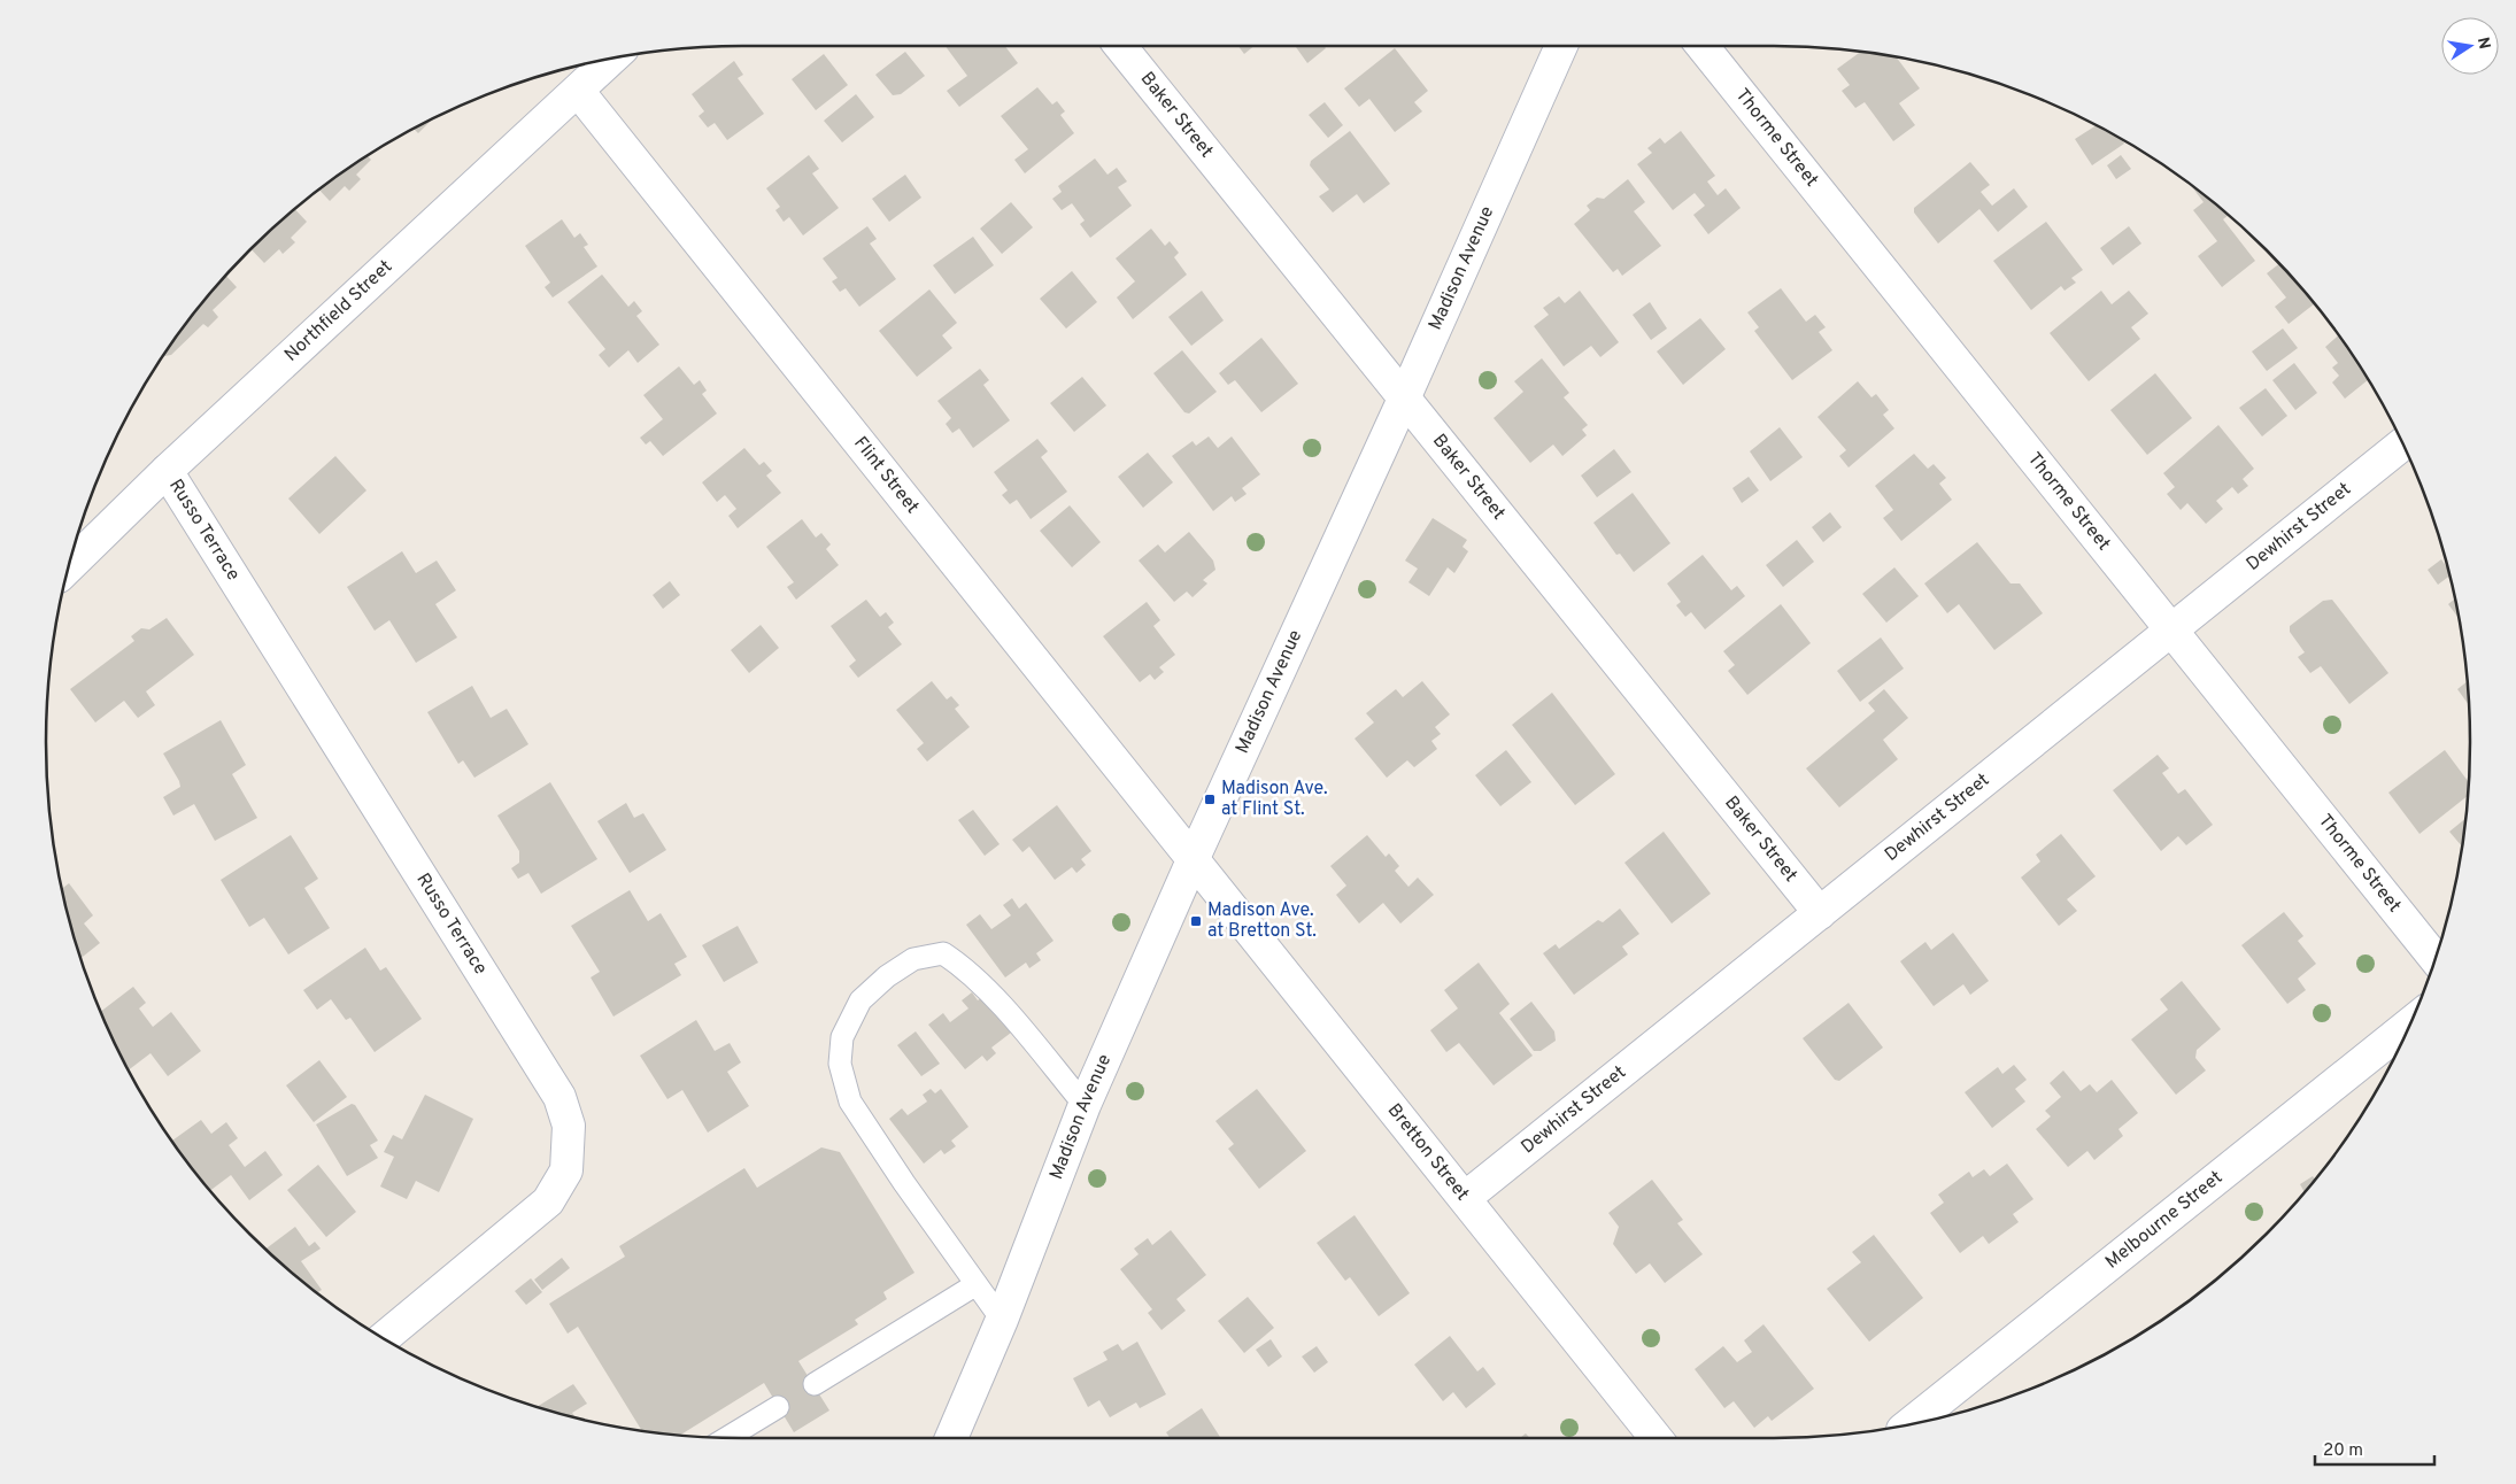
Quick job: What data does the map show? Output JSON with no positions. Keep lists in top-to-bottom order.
{
  "streets": {
    "street": [
      "Baker Street",
      "Thorme Street",
      "Madison Avenue",
      "Northfield Street",
      "Flint Street",
      "Dewhirst Street",
      "Russo Terrace",
      "Bretton Street",
      "Melbourne Street"
    ]
  },
  "crossings": [
    ["Baker Street", "Madison Avenue"],
    ["Baker Street", "Dewhirst Street"],
    ["Thorme Street", "Dewhirst Street"],
    ["Madison Avenue", "Flint Street"],
    ["Madison Avenue", "Bretton Street"],
    ["Northfield Street", "Flint Street"],
    ["Northfield Street", "Russo Terrace"],
    ["Flint Street", "Bretton Street"],
    ["Dewhirst Street", "Bretton Street"]
  ],
  "places": {
    "transit": ["Madison Ave. at Flint St.", "Madison Ave. at Bretton St."]
  },
  "scale_bar": "20 m",
  "north": "right"
}
